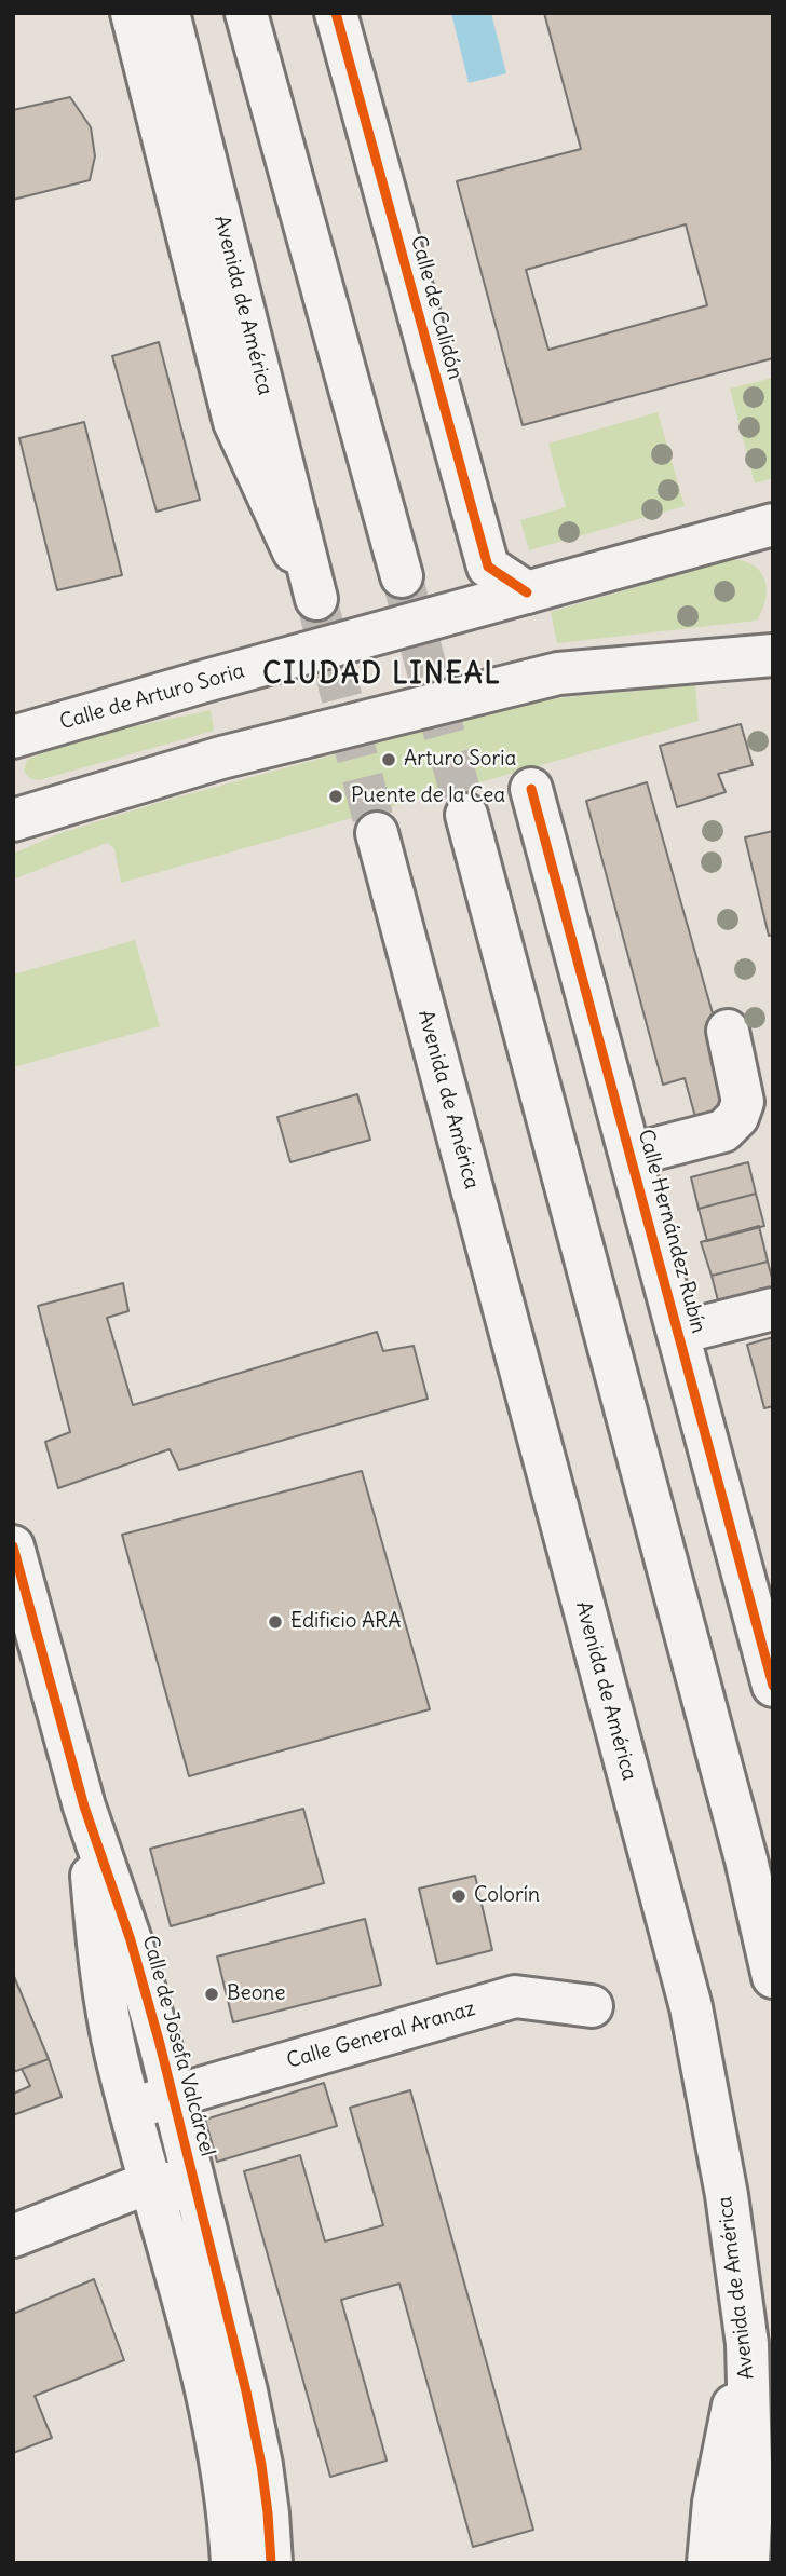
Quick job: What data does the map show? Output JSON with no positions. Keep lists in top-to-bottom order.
{
  "streets": {
    "main road": [
      "Avenida de América",
      "Calle de Calidón",
      "Calle de Arturo Soria",
      "Calle Hernández Rubín",
      "Calle General Aranaz",
      "Calle de Josefa Valcárcel"
    ]
  },
  "crossings": [
    ["Calle de Calidón", "Calle de Arturo Soria"],
    ["Calle General Aranaz", "Calle de Josefa Valcárcel"]
  ],
  "districts": ["CIUDAD LINEAL"],
  "places": [
    "Arturo Soria",
    "Puente de la Cea",
    "Edificio ARA",
    "Colorín",
    "Beone"
  ]
}
